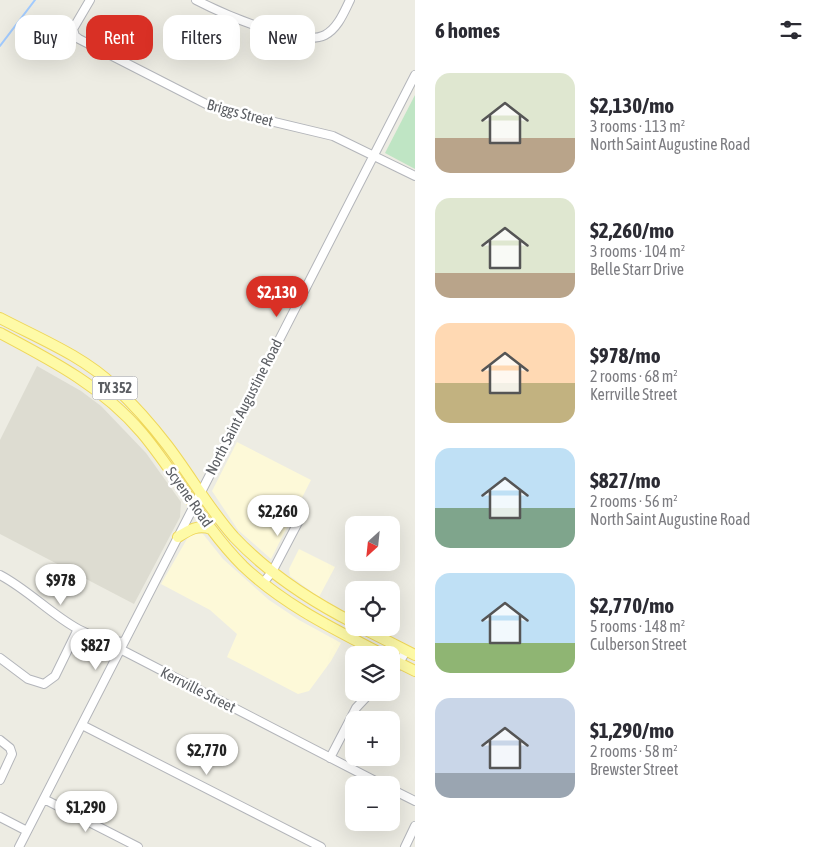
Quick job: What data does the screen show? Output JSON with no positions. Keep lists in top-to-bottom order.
{
  "streets": {
    "main road": ["TX 352", "Scyene Road"],
    "street": ["Briggs Street", "North Saint Augustine Road", "Kerrville Street"]
  },
  "crossings": [
    ["Briggs Street", "North Saint Augustine Road"],
    ["North Saint Augustine Road", "Scyene Road"],
    ["North Saint Augustine Road", "Kerrville Street"]
  ],
  "north": "bottom left",
  "page": {
    "heading": "6 homes",
    "chip": [
      "Buy",
      "Rent",
      "Filters",
      "New"
    ],
    "list": [
      {
        "name": "$2,130/mo",
        "note": "3 rooms · 113 m² · North Saint Augustine Road"
      },
      {
        "name": "$2,260/mo",
        "note": "3 rooms · 104 m² · Belle Starr Drive"
      },
      {
        "name": "$978/mo",
        "note": "2 rooms · 68 m² · Kerrville Street"
      },
      {
        "name": "$827/mo",
        "note": "2 rooms · 56 m² · North Saint Augustine Road"
      },
      {
        "name": "$2,770/mo",
        "note": "5 rooms · 148 m² · Culberson Street"
      },
      {
        "name": "$1,290/mo",
        "note": "2 rooms · 58 m² · Brewster Street"
      }
    ],
    "price": [
      "$2,130",
      "$2,260",
      "$978",
      "$827",
      "$2,770",
      "$1,290"
    ],
    "map_buttons": ["+", "−"]
  }
}
